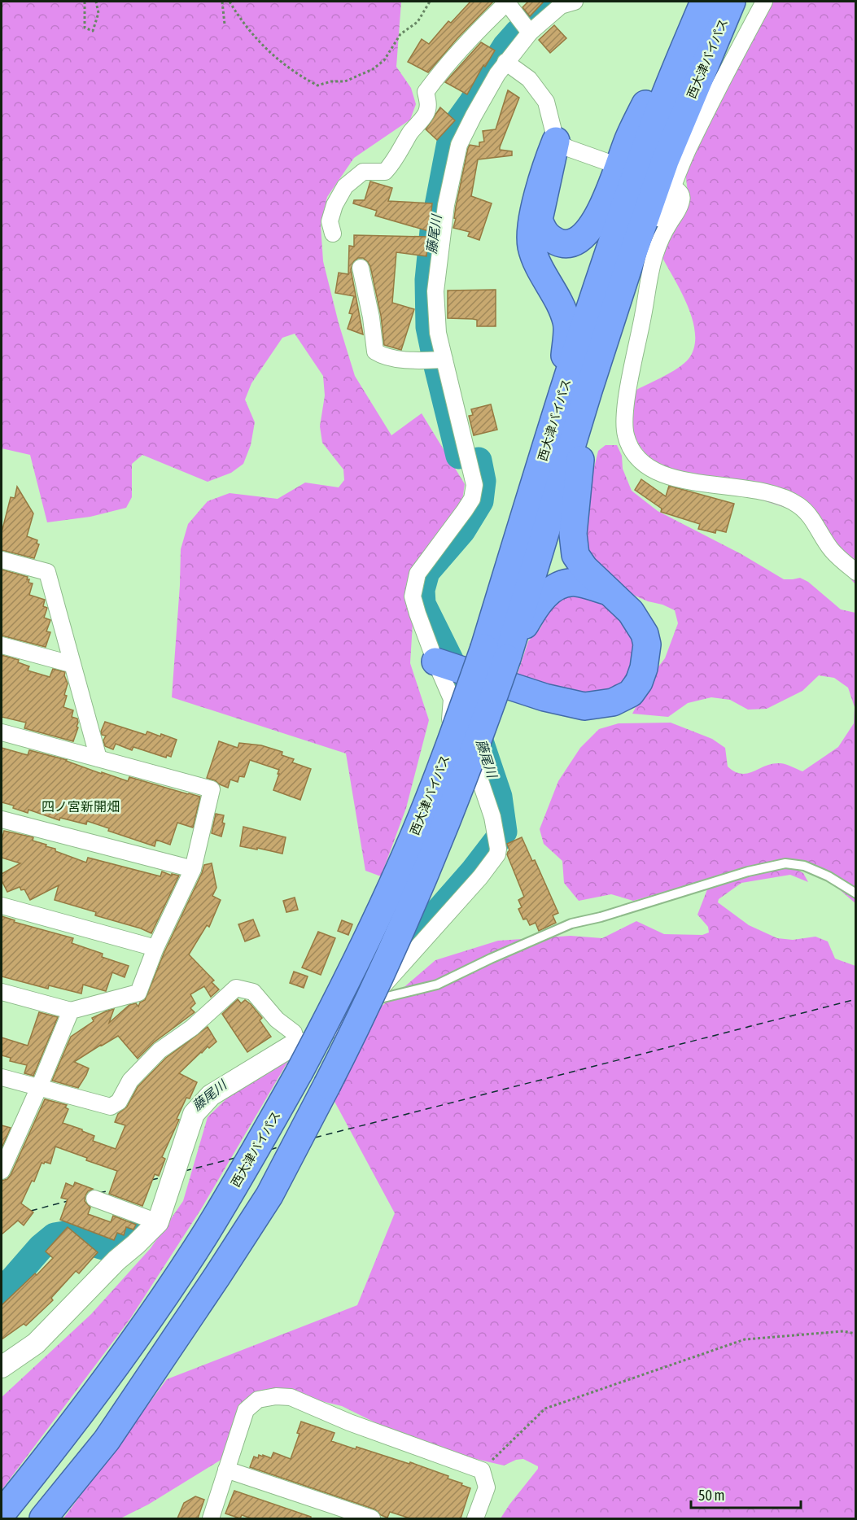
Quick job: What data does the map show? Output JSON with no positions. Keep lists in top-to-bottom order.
{
  "streets": {
    "highway": ["西大津バイパス"]
  },
  "districts": ["四ノ宮新開畑"],
  "water": ["藤尾川"],
  "scale_bar": "50 m"
}
